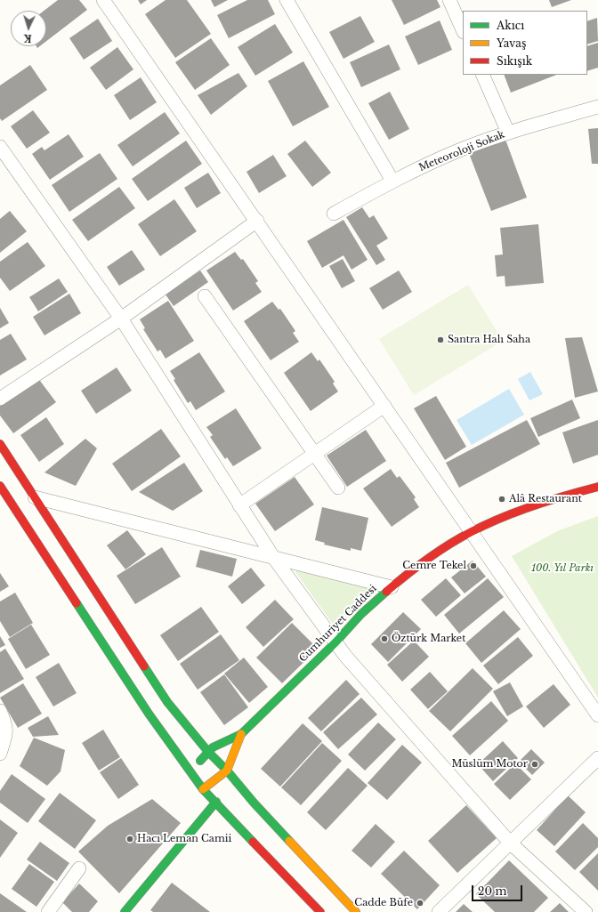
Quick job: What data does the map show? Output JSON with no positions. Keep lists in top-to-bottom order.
{
  "streets": {
    "street": ["Meteoroloji Sokak", "Cumhuriyet Caddesi"]
  },
  "parks": ["100. Yıl Parkı"],
  "places": [
    "Santra Halı Saha",
    "Alâ Restaurant",
    "Cemre Tekel",
    "Öztürk Market",
    "Müslüm Motor",
    "Hacı Leman Camii",
    "Cadde Büfe"
  ],
  "legend": ["Akıcı", "Yavaş", "Sıkışık"],
  "scale_bar": "20 m",
  "north": "bottom"
}
